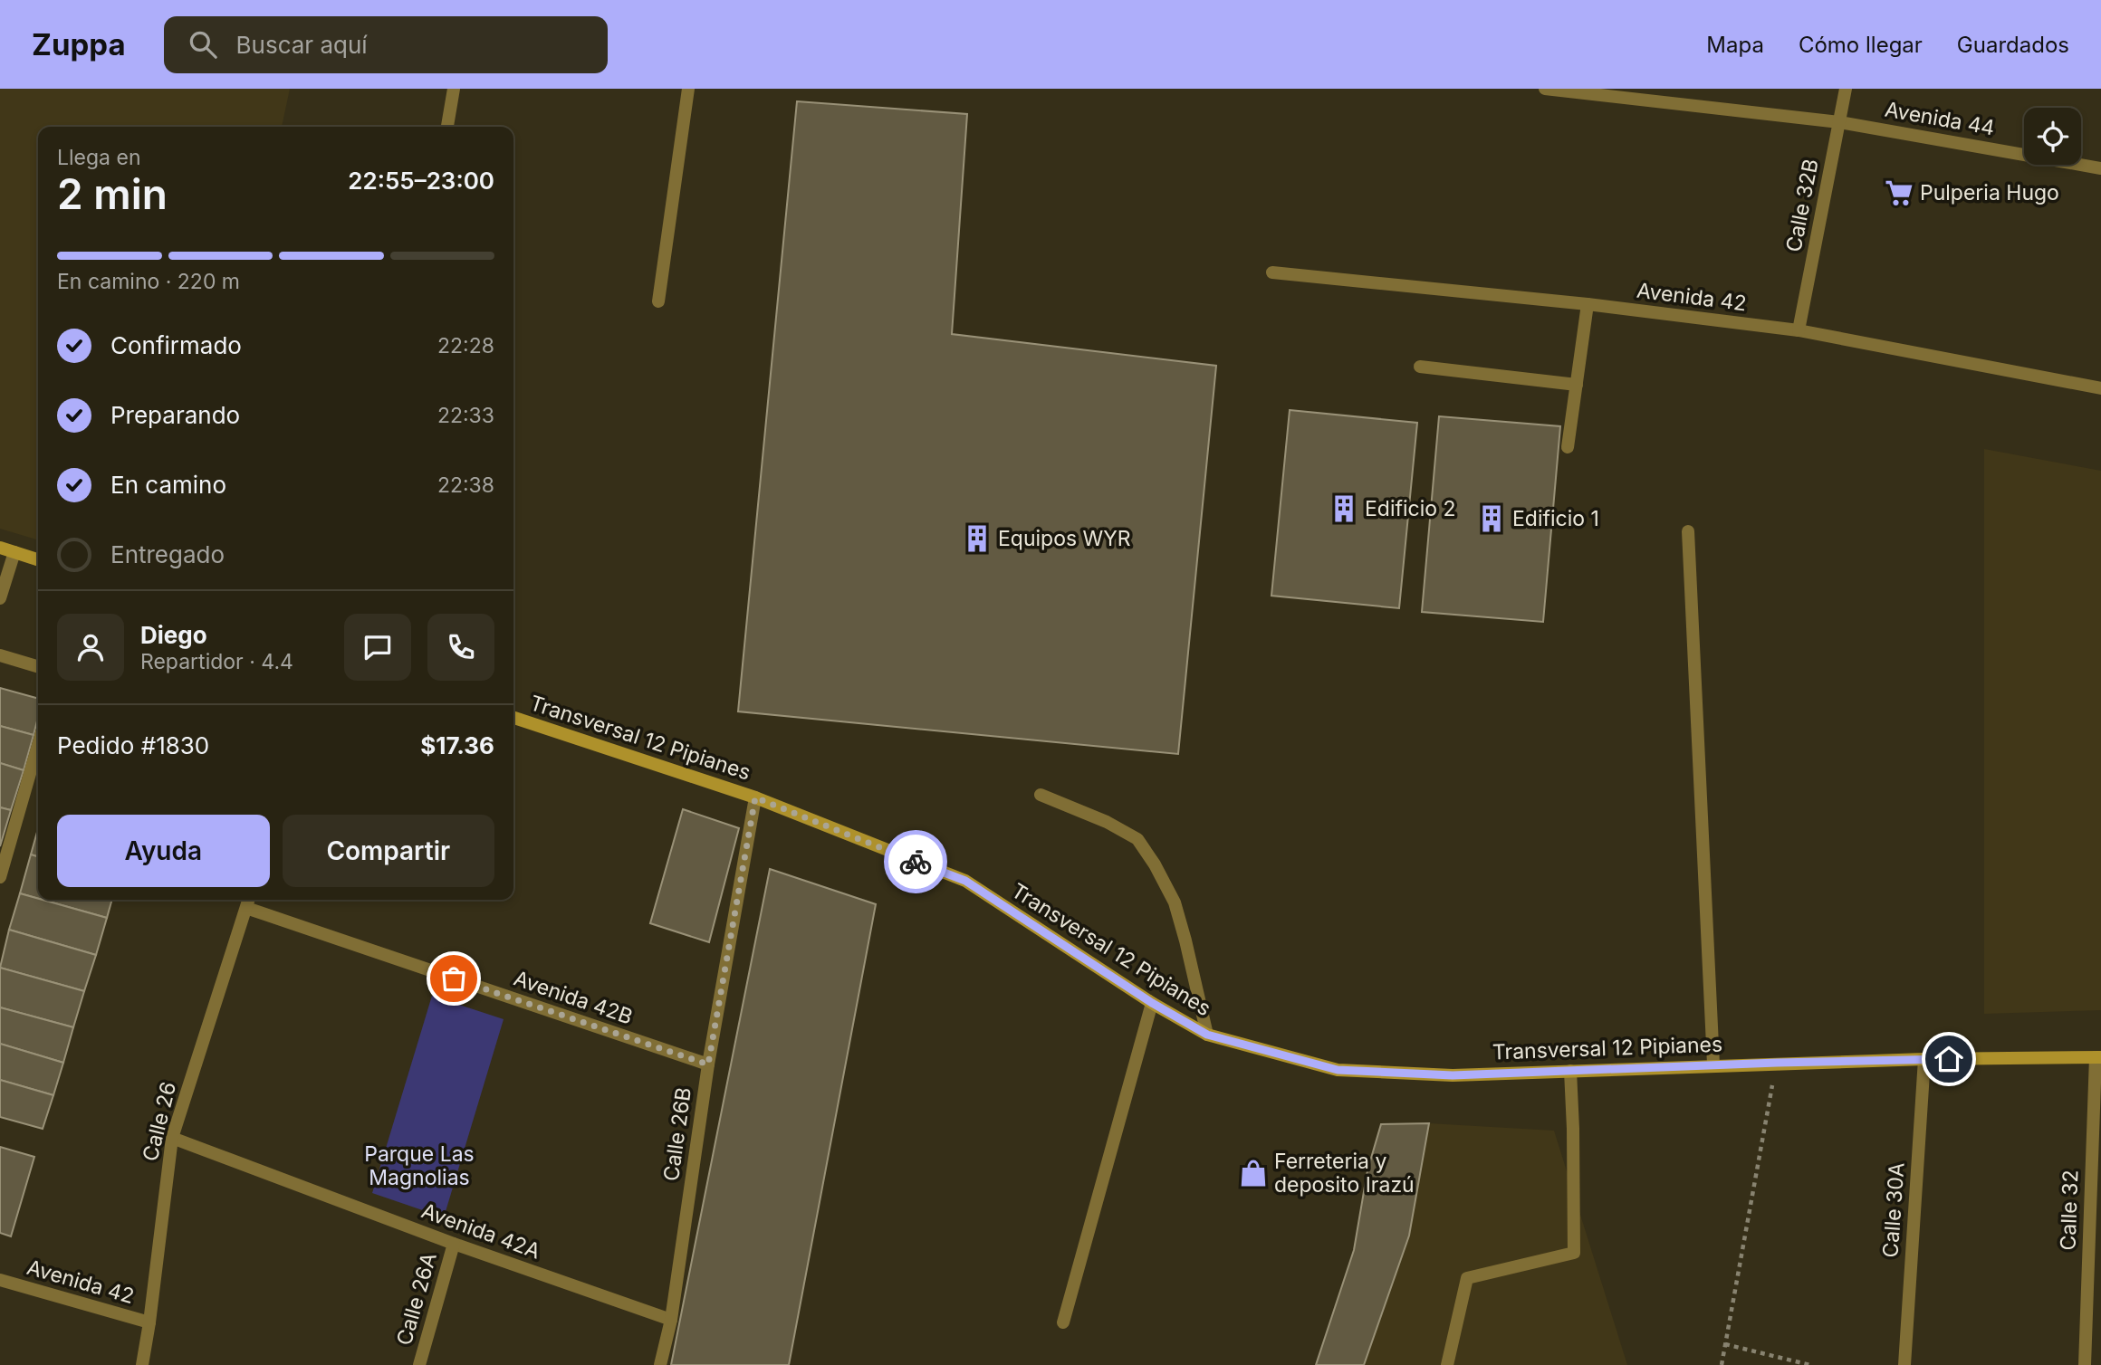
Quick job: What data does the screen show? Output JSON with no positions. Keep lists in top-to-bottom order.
{
  "streets": {
    "street": [
      "Avenida 44",
      "Calle 32B",
      "Avenida 42",
      "Transversal 12 Pipianes",
      "Avenida 42B",
      "Calle 26",
      "Calle 26B",
      "Calle 30A",
      "Calle 32",
      "Avenida 42A",
      "Calle 26A"
    ]
  },
  "crossings": [
    ["Avenida 44", "Calle 32B"],
    ["Calle 32B", "Avenida 42"],
    ["Avenida 42", "Calle 26"],
    ["Transversal 12 Pipianes", "Calle 26B"],
    ["Transversal 12 Pipianes", "Calle 30A"],
    ["Transversal 12 Pipianes", "Calle 32"],
    ["Avenida 42B", "Calle 26"],
    ["Avenida 42B", "Calle 26B"],
    ["Calle 26", "Avenida 42A"],
    ["Calle 26B", "Avenida 42A"],
    ["Avenida 42A", "Calle 26A"]
  ],
  "parks": ["Parque Las Magnolias"],
  "places": {
    "supermarket": ["Pulperia Hugo"],
    "building": ["Edificio 2", "Edificio 1", "Equipos WYR"],
    "shop": ["Ferreteria y deposito Irazú"]
  },
  "page": {
    "header": "Zuppa",
    "search": "Buscar aquí",
    "nav": ["Mapa", "Cómo llegar", "Guardados"],
    "heading": ["2 min", "Llega en", "22:55–23:00"],
    "panel": [
      "Diego",
      "Repartidor · 4.4",
      "Pedido #1830",
      "$17.36"
    ],
    "bar": "En camino · 220 m",
    "list": [
      ["Confirmado", "22:28"],
      ["Preparando", "22:33"],
      ["En camino", "22:38"],
      "Entregado"
    ],
    "buttons": ["Ayuda", "Compartir"]
  }
}
